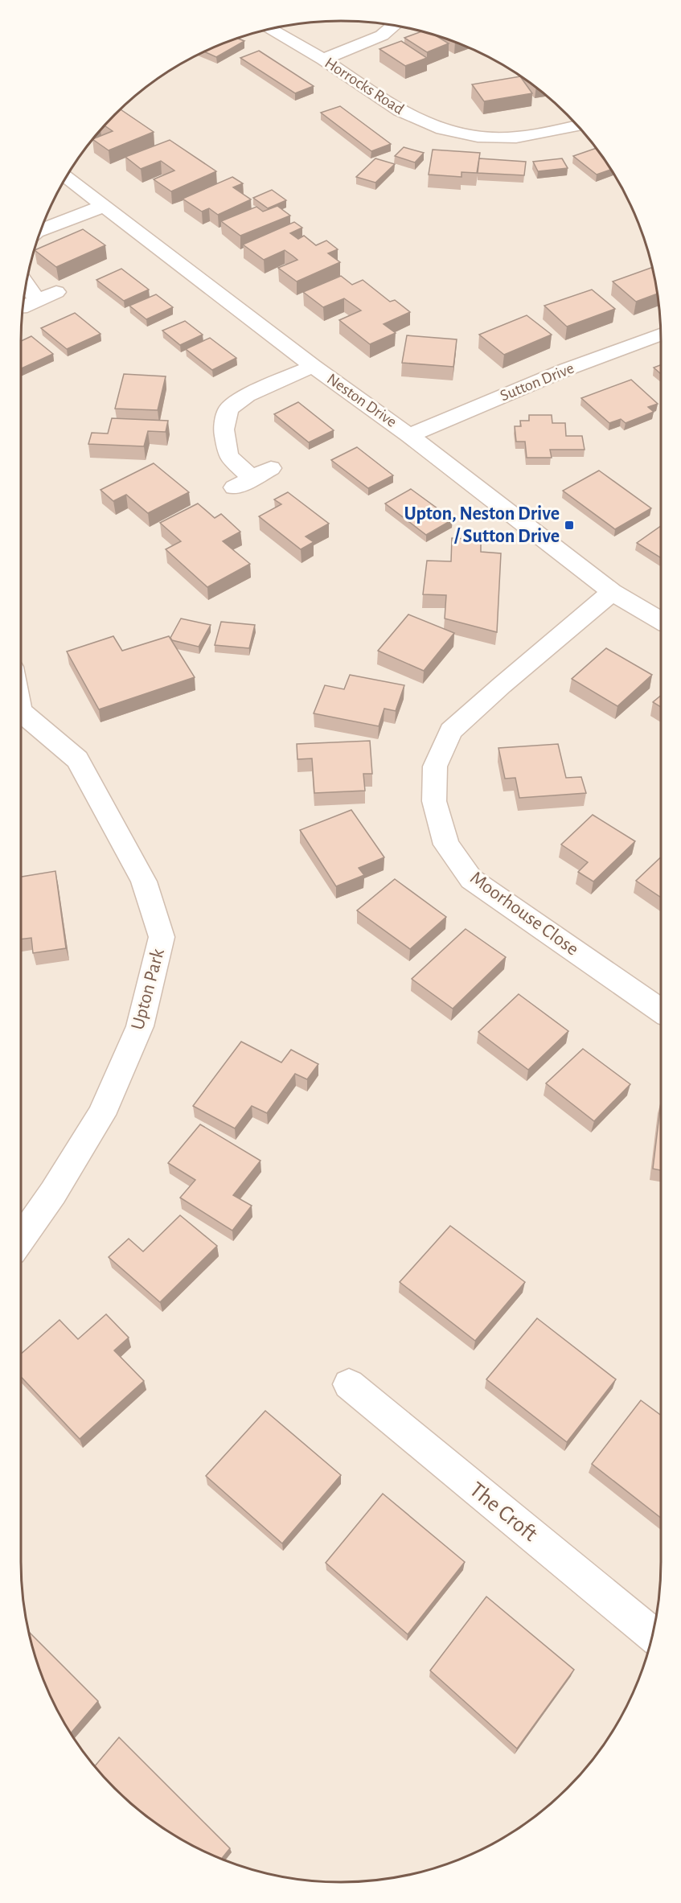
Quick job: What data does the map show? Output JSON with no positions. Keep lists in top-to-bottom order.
{
  "streets": {
    "street": [
      "Horrocks Road",
      "Sutton Drive",
      "Neston Drive",
      "Moorhouse Close",
      "Upton Park",
      "The Croft"
    ]
  },
  "crossings": [
    ["Sutton Drive", "Neston Drive"],
    ["Neston Drive", "Moorhouse Close"]
  ],
  "places": {
    "transit": ["Upton, Neston Drive / Sutton Drive"]
  }
}
